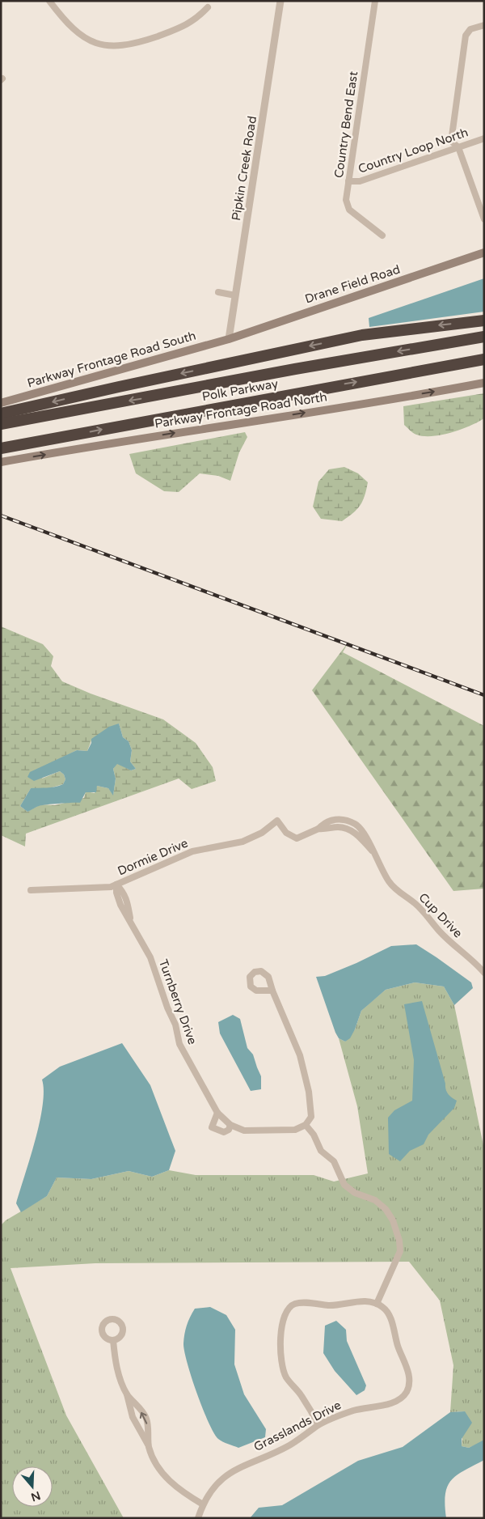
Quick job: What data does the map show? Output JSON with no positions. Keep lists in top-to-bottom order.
{
  "streets": {
    "highway": ["Polk Parkway"],
    "main road": ["Drane Field Road", "Parkway Frontage Road South", "Parkway Frontage Road North"],
    "street": [
      "Country Bend East",
      "Country Loop North",
      "Pipkin Creek Road",
      "Dormie Drive",
      "Cup Drive",
      "Turnberry Drive",
      "Grasslands Drive"
    ]
  },
  "crossings": [
    ["Country Bend East", "Country Loop North"],
    ["Pipkin Creek Road", "Drane Field Road"],
    ["Pipkin Creek Road", "Parkway Frontage Road South"],
    ["Drane Field Road", "Parkway Frontage Road South"],
    ["Dormie Drive", "Turnberry Drive"]
  ],
  "one_way": ["Parkway Frontage Road North"],
  "north": "bottom"
}
